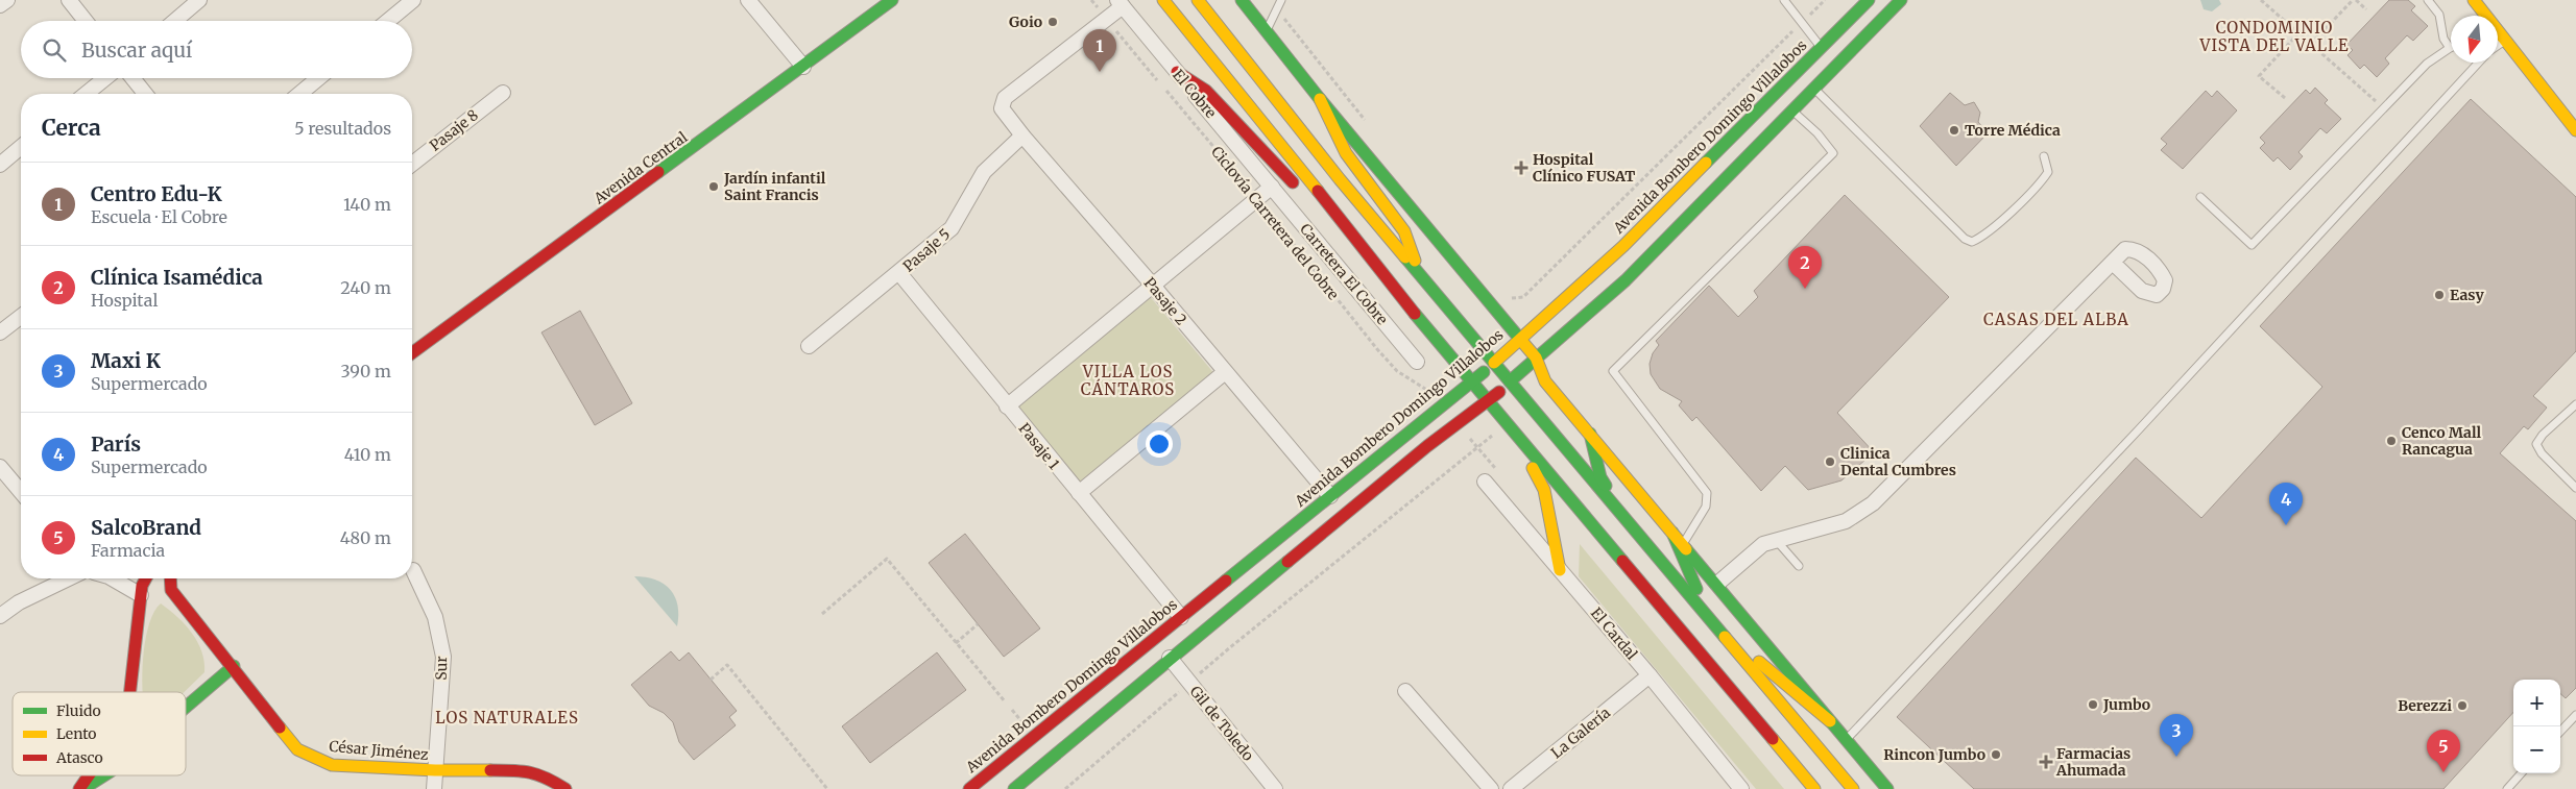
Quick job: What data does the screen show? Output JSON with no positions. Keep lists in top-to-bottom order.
{
  "streets": {
    "main road": ["Avenida Bombero Domingo Villalobos", "Avenida Central", "César Jiménez"],
    "street": [
      "El Cobre",
      "Pasaje 8",
      "Pasaje 5",
      "Carretera El Cobre",
      "Pasaje 2",
      "Pasaje 1",
      "El Cardal",
      "Sur",
      "Gil de Toledo",
      "La Galería"
    ],
    "path": ["Ciclovía Carretera del Cobre"]
  },
  "crossings": [
    ["El Cobre", "Carretera El Cobre"],
    ["Avenida Bombero Domingo Villalobos", "Ciclovía Carretera del Cobre"],
    ["Avenida Bombero Domingo Villalobos", "Pasaje 2"],
    ["Avenida Bombero Domingo Villalobos", "Pasaje 1"],
    ["Ciclovía Carretera del Cobre", "Pasaje 2"],
    ["Pasaje 5", "Pasaje 2"],
    ["Pasaje 5", "Pasaje 1"],
    ["El Cardal", "La Galería"],
    ["Sur", "César Jiménez"]
  ],
  "districts": [
    "CONDOMINIO VISTA DEL VALLE",
    "CASAS DEL ALBA",
    "VILLA LOS CÁNTAROS",
    "LOS NATURALES"
  ],
  "places": {
    "other": [
      "Goio",
      "Torre Médica",
      "Jardín infantil Saint Francis",
      "Easy",
      "Cenco Mall Rancagua",
      "Clinica Dental Cumbres",
      "Jumbo",
      "Berezzi",
      "Rincon Jumbo"
    ],
    "health": ["Hospital Clínico FUSAT", "Farmacias Ahumada"]
  },
  "legend": ["Fluido", "Lento", "Atasco"],
  "north": "bottom",
  "page": {
    "search": "Buscar aquí",
    "pins": [
      "1",
      "2",
      "4",
      "3",
      "5"
    ],
    "heading": ["Cerca", "5 resultados"],
    "list": [
      {
        "mark": "1",
        "name": "Centro Edu-K",
        "note": "Escuela · El Cobre",
        "value": "140 m"
      },
      {
        "mark": "2",
        "name": "Clínica Isamédica",
        "note": "Hospital",
        "value": "240 m"
      },
      {
        "mark": "3",
        "name": "Maxi K",
        "note": "Supermercado",
        "value": "390 m"
      },
      {
        "mark": "4",
        "name": "París",
        "note": "Supermercado",
        "value": "410 m"
      },
      {
        "mark": "5",
        "name": "SalcoBrand",
        "note": "Farmacia",
        "value": "480 m"
      }
    ],
    "map_buttons": ["+", "−"]
  }
}
